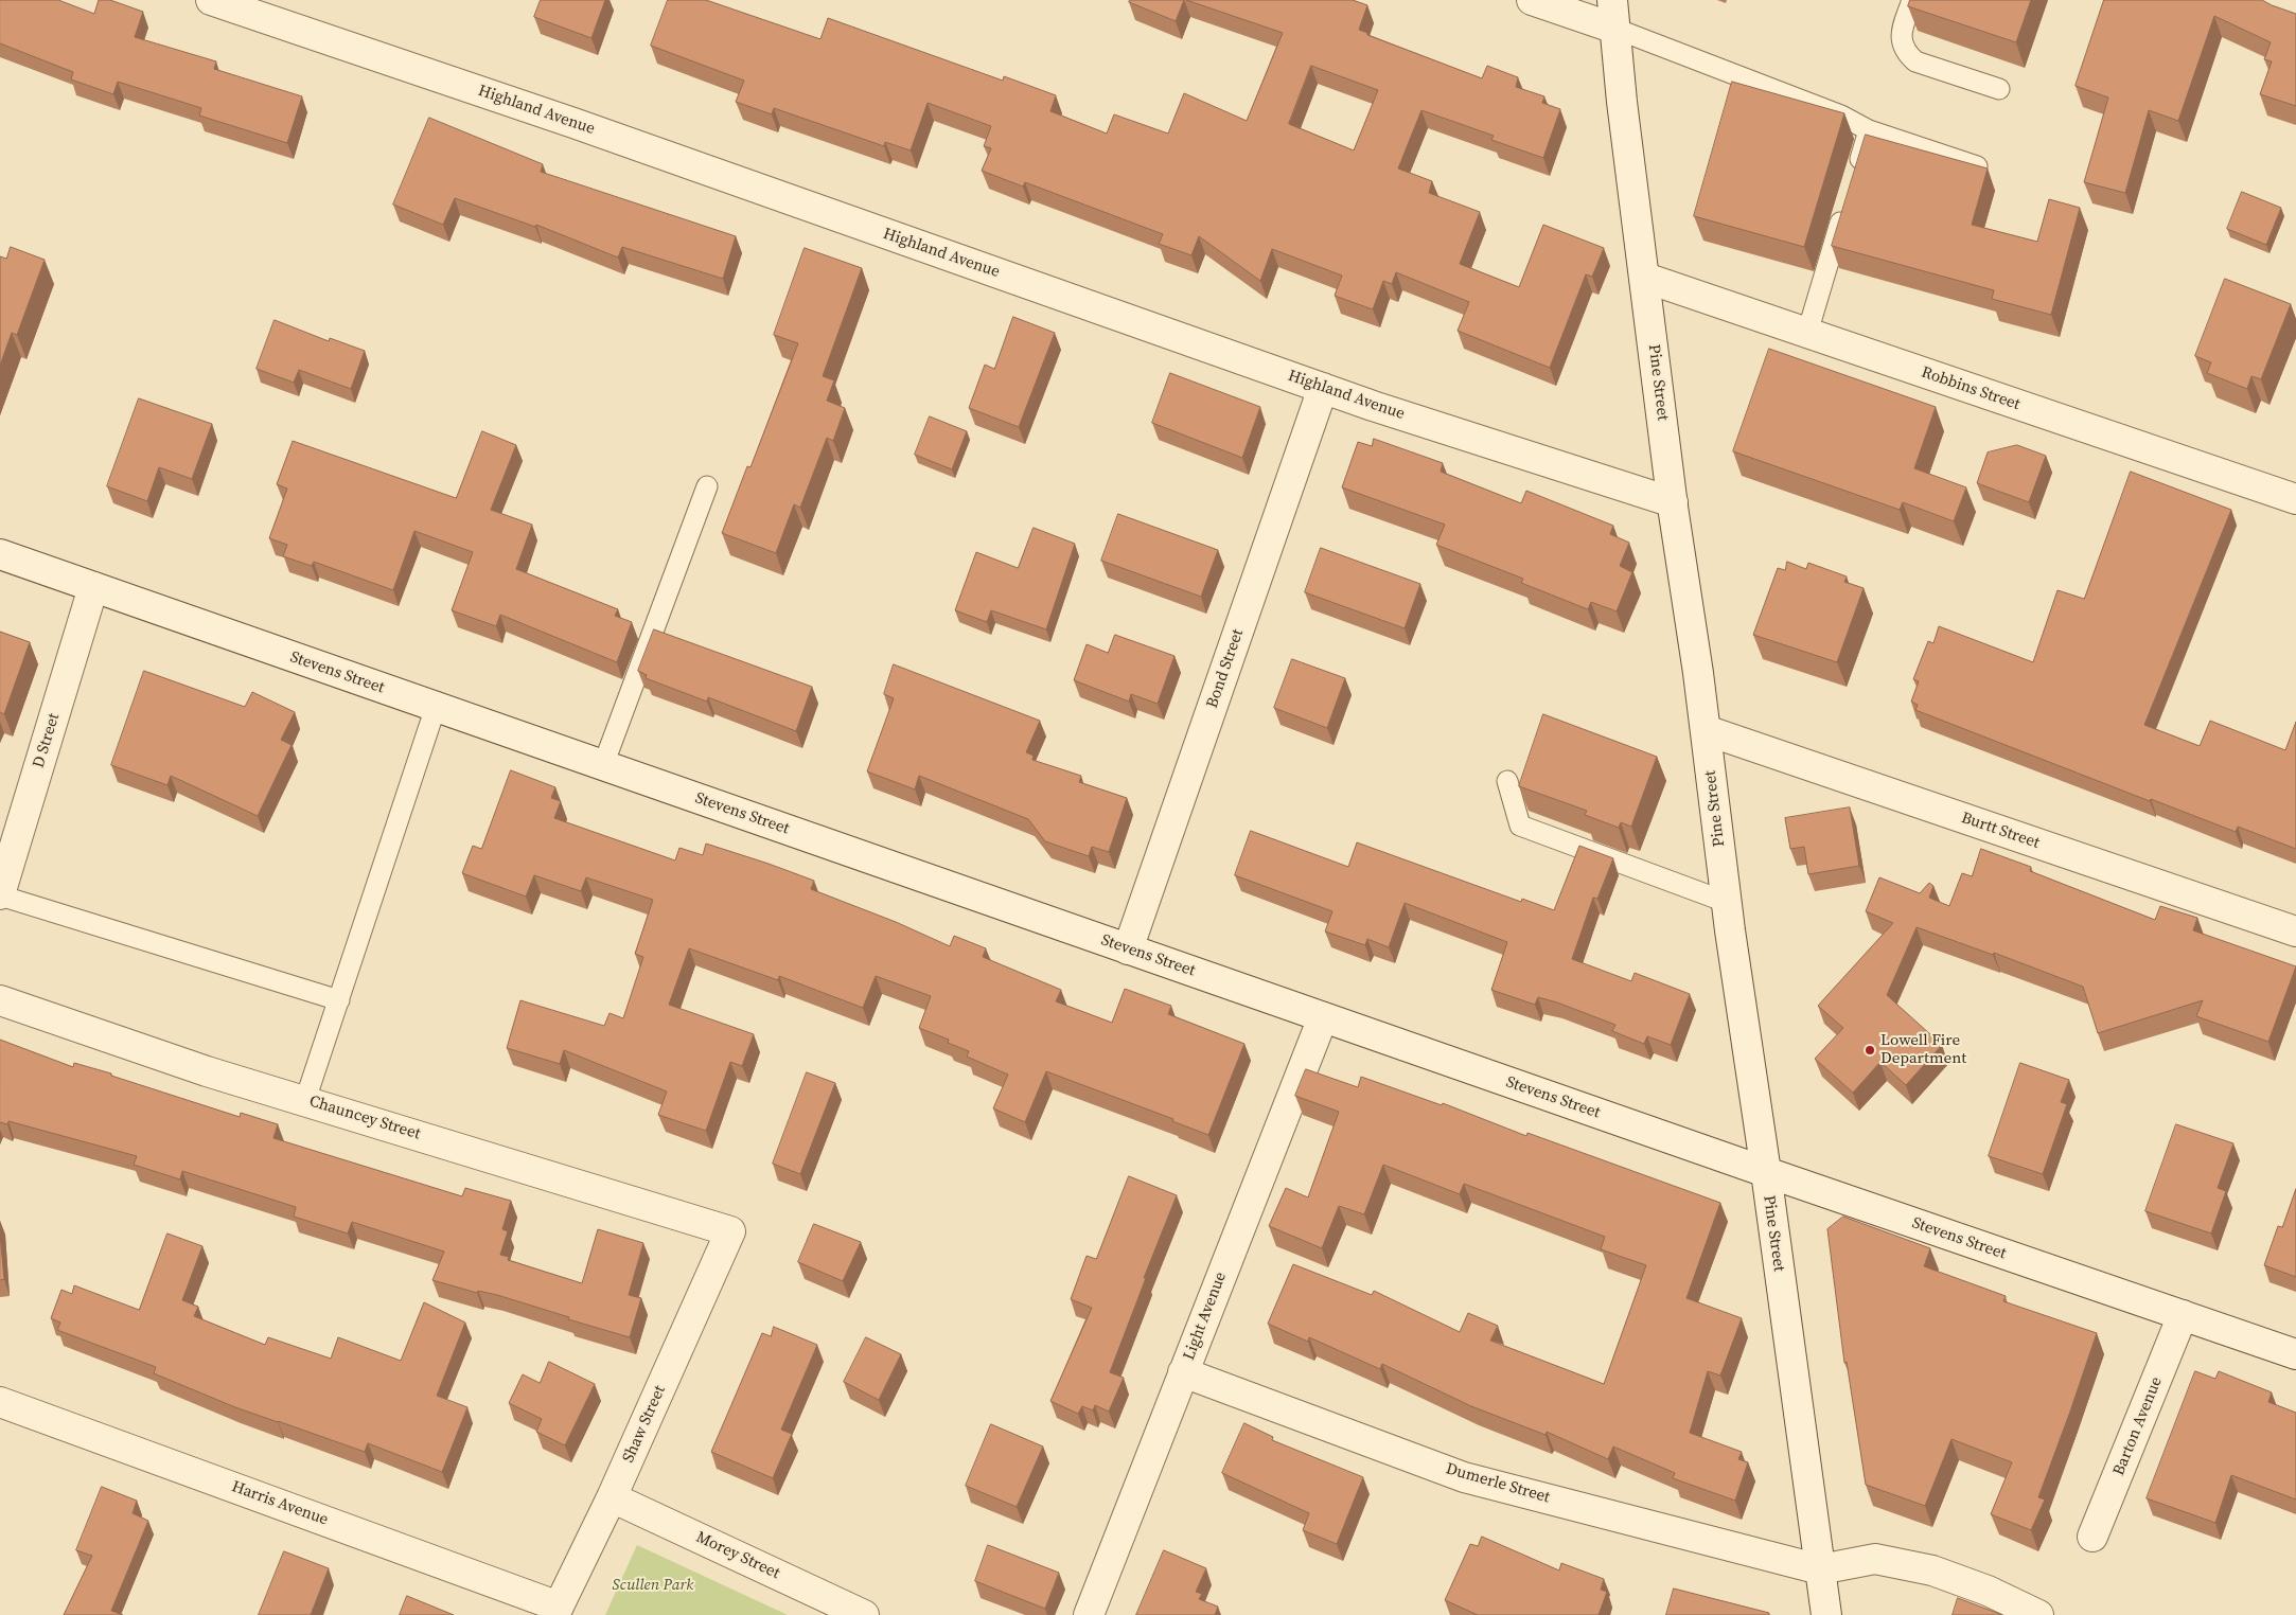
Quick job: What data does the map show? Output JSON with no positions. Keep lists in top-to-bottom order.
{
  "streets": {
    "street": [
      "Highland Avenue",
      "Pine Street",
      "Robbins Street",
      "Bond Street",
      "Stevens Street",
      "D Street",
      "Burtt Street",
      "Chauncey Street",
      "Light Avenue",
      "Shaw Street",
      "Barton Avenue",
      "Dumerle Street",
      "Harris Avenue",
      "Morey Street"
    ]
  },
  "crossings": [
    ["Highland Avenue", "Pine Street"],
    ["Highland Avenue", "Bond Street"],
    ["Pine Street", "Robbins Street"],
    ["Pine Street", "Stevens Street"],
    ["Pine Street", "Burtt Street"],
    ["Pine Street", "Dumerle Street"],
    ["Bond Street", "Stevens Street"],
    ["Stevens Street", "D Street"],
    ["Stevens Street", "Light Avenue"],
    ["Stevens Street", "Barton Avenue"],
    ["Chauncey Street", "Shaw Street"],
    ["Light Avenue", "Dumerle Street"],
    ["Shaw Street", "Harris Avenue"],
    ["Shaw Street", "Morey Street"]
  ],
  "parks": ["Scullen Park"],
  "places": ["Lowell Fire Department"]
}
